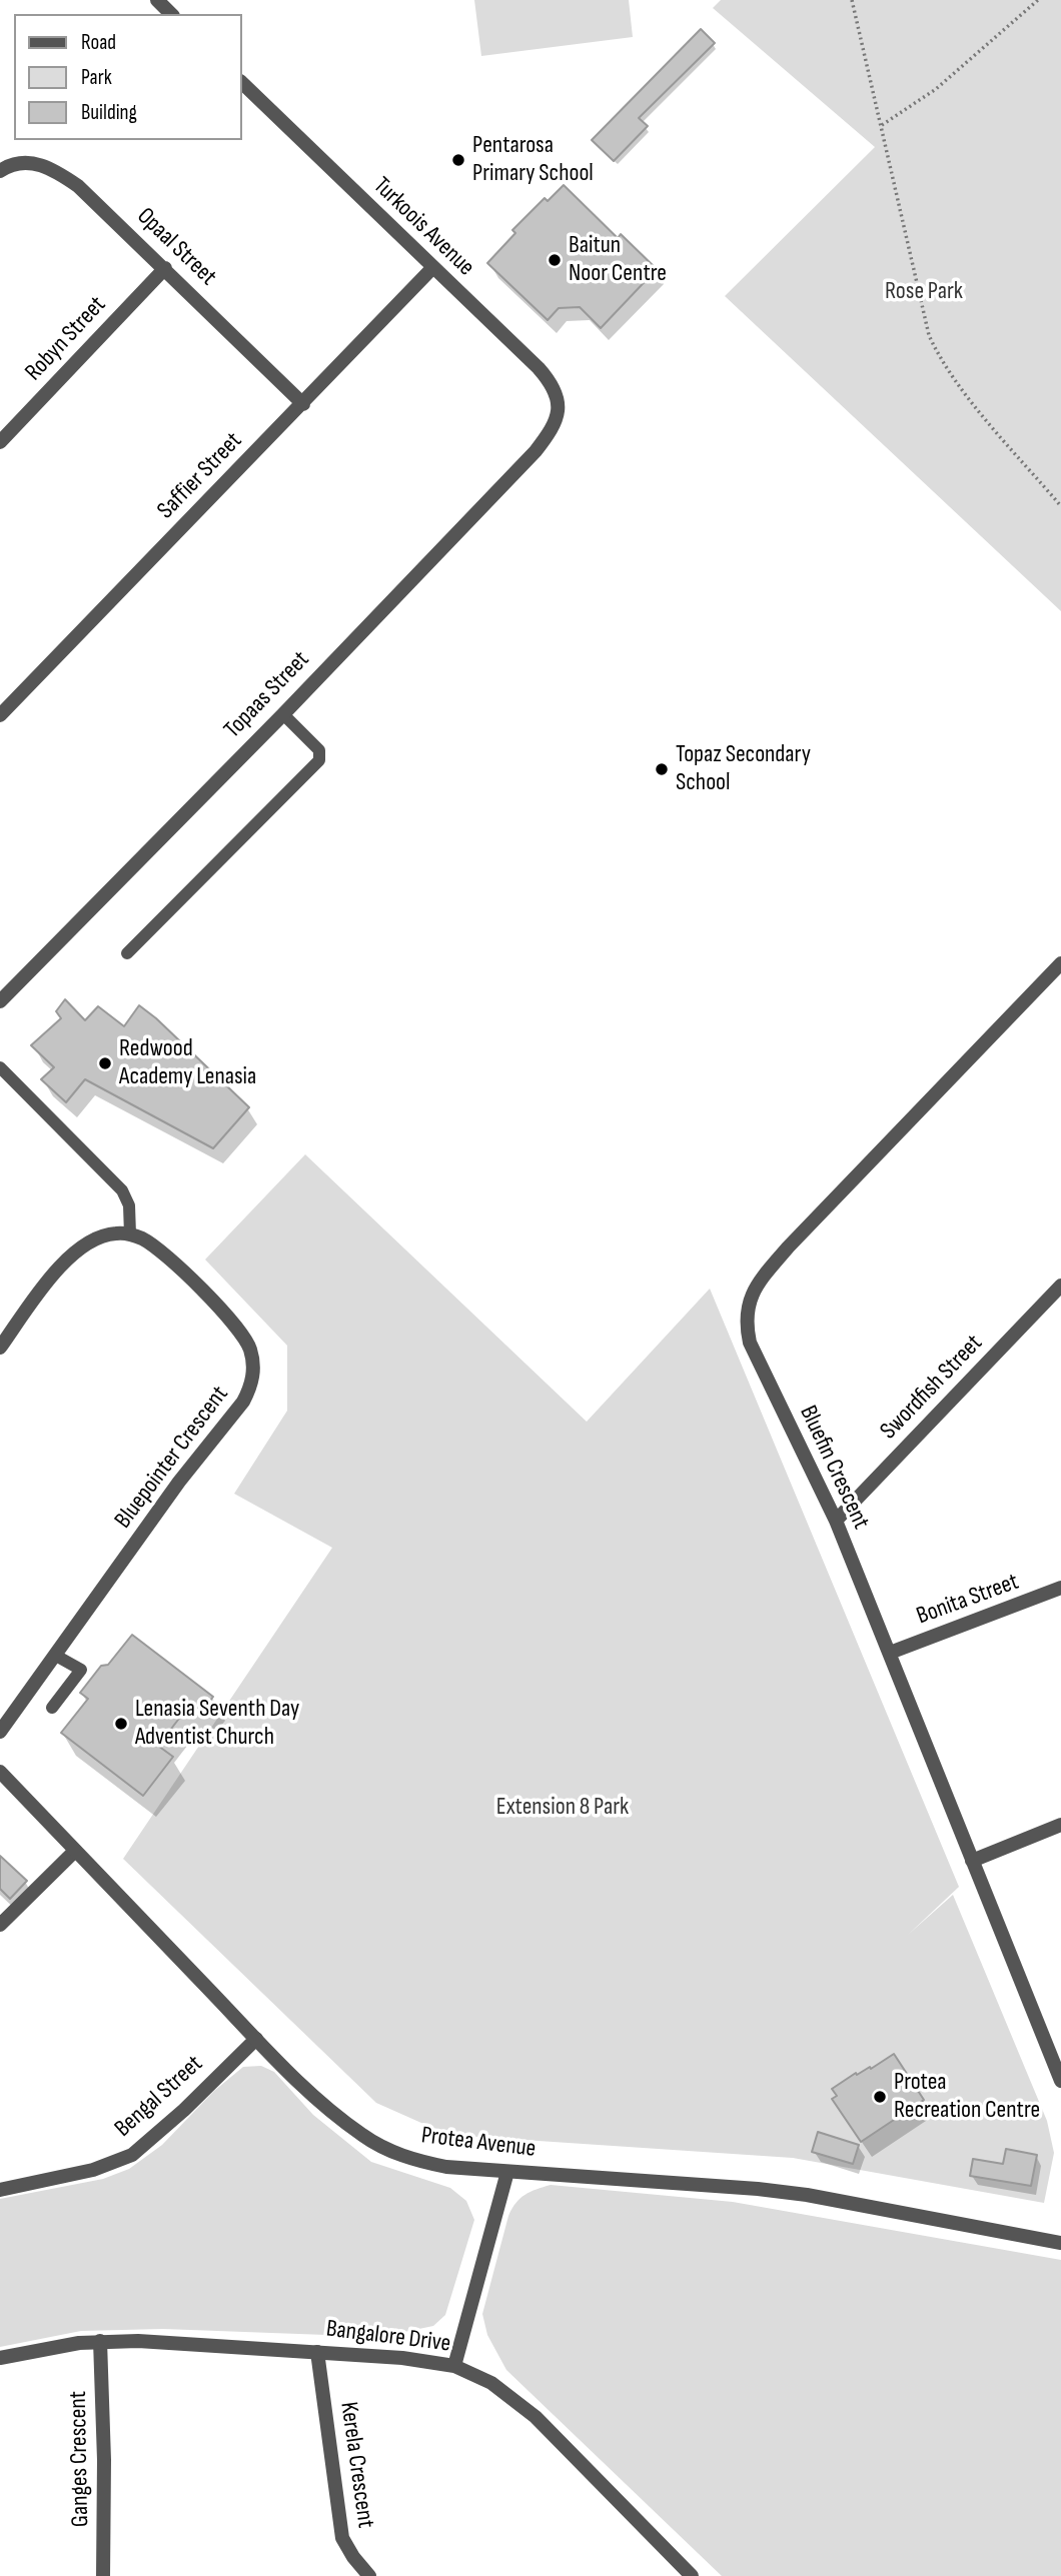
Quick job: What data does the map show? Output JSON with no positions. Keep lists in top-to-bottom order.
{
  "streets": {
    "street": [
      "Turkoois Avenue",
      "Opaal Street",
      "Robyn Street",
      "Saffier Street",
      "Topaas Street",
      "Swordfish Street",
      "Bluepointer Crescent",
      "Bluefin Crescent",
      "Bonita Street",
      "Bengal Street",
      "Protea Avenue",
      "Bangalore Drive",
      "Ganges Crescent",
      "Kerela Crescent"
    ]
  },
  "crossings": [
    ["Turkoois Avenue", "Saffier Street"],
    ["Turkoois Avenue", "Topaas Street"],
    ["Opaal Street", "Robyn Street"],
    ["Opaal Street", "Saffier Street"],
    ["Swordfish Street", "Bluefin Crescent"],
    ["Bluefin Crescent", "Bonita Street"],
    ["Bengal Street", "Protea Avenue"],
    ["Bangalore Drive", "Ganges Crescent"],
    ["Bangalore Drive", "Kerela Crescent"]
  ],
  "parks": ["Rose Park", "Extension 8 Park"],
  "places": [
    "Pentarosa Primary School",
    "Baitun Noor Centre",
    "Topaz Secondary School",
    "Redwood Academy Lenasia",
    "Lenasia Seventh Day Adventist Church",
    "Protea Recreation Centre"
  ],
  "legend": ["Road", "Park", "Building"]
}
